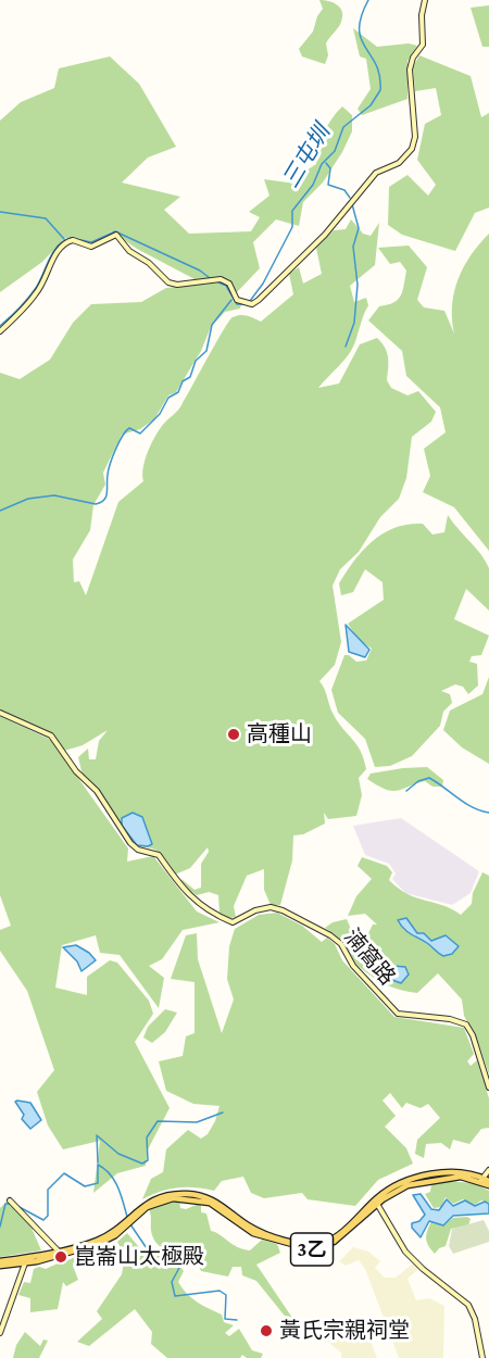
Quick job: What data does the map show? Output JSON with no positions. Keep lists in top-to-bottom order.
{
  "streets": {
    "main road": ["3乙"],
    "street": ["湳窩路"]
  },
  "water": ["三屯圳"],
  "places": ["高種山", "崑崙山太極殿", "黃氏宗親祠堂"]
}
